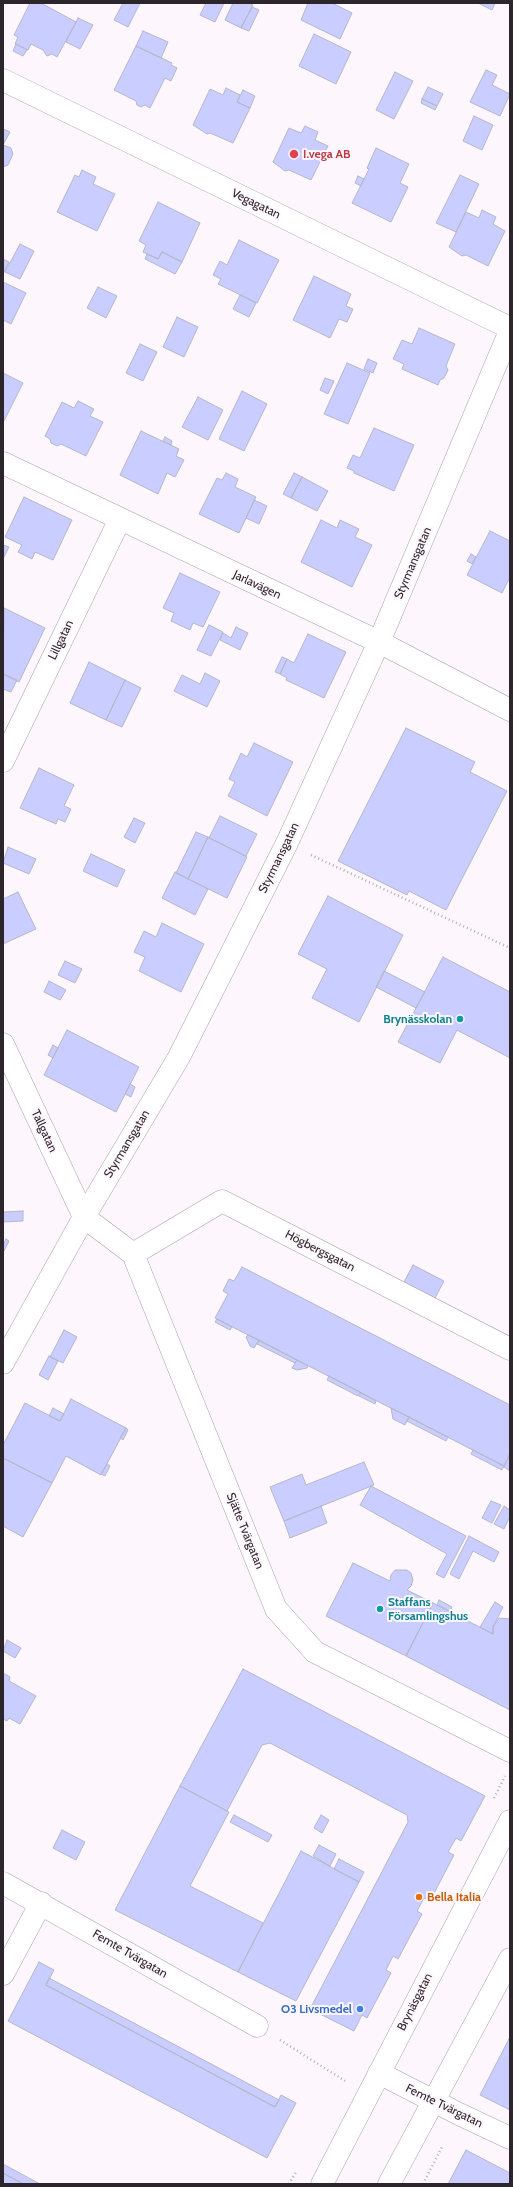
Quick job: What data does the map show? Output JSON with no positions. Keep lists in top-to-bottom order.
{
  "streets": {
    "street": [
      "Vegagatan",
      "Styrmansgatan",
      "Jarlavägen",
      "Lillgatan",
      "Tallgatan",
      "Högbergsgatan",
      "Sjätte Tvärgatan",
      "Femte Tvärgatan",
      "Brynäsgatan"
    ]
  },
  "crossings": [
    ["Styrmansgatan", "Jarlavägen"],
    ["Styrmansgatan", "Tallgatan"],
    ["Jarlavägen", "Lillgatan"],
    ["Högbergsgatan", "Sjätte Tvärgatan"],
    ["Femte Tvärgatan", "Brynäsgatan"]
  ],
  "places": [
    "I.vega AB",
    "Brynässkolan",
    "Staffans Församlingshus",
    "Bella Italia",
    "O3 Livsmedel"
  ]
}
